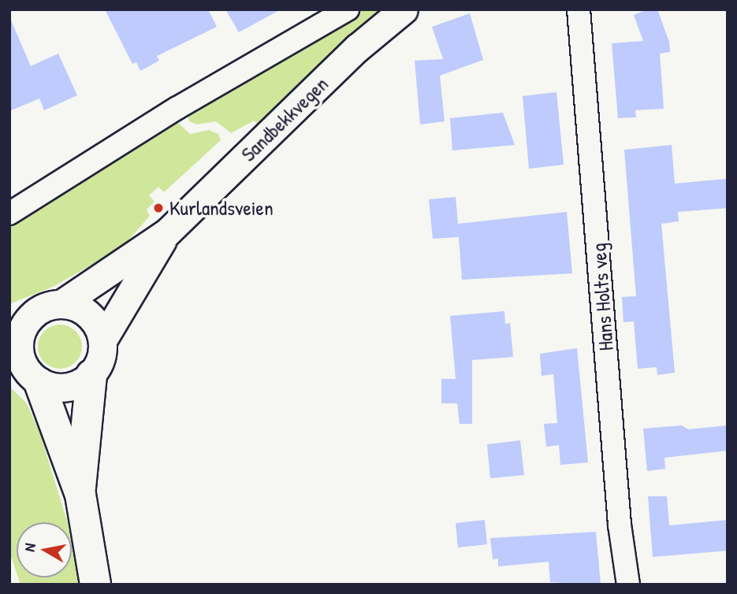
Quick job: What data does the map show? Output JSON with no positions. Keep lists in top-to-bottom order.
{
  "streets": {
    "main road": ["Sandbekkvegen"],
    "street": ["Hans Holts veg"]
  },
  "places": ["Kurlandsveien"],
  "north": "left"
}
